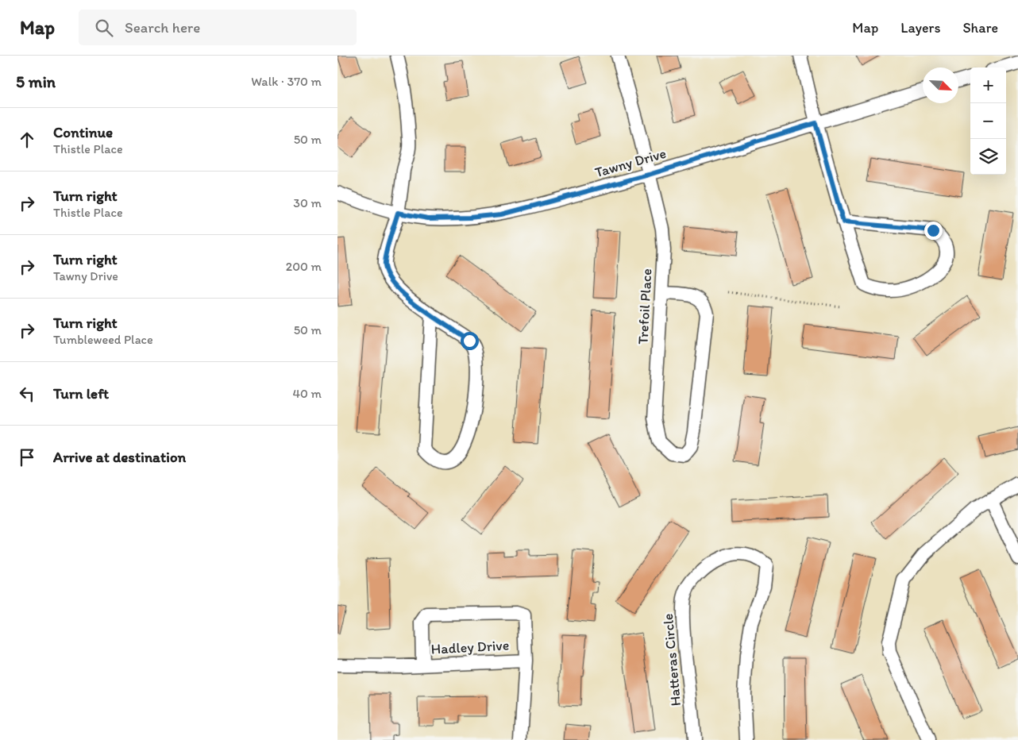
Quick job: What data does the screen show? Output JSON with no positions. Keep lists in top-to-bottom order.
{
  "streets": {
    "street": [
      "Tawny Drive",
      "Trefoil Place",
      "Hadley Drive",
      "Hatteras Circle"
    ]
  },
  "crossings": [
    ["Tawny Drive", "Trefoil Place"]
  ],
  "north": "bottom right",
  "page": {
    "header": "Map",
    "search": "Search here",
    "nav": ["Map", "Layers", "Share"],
    "heading": ["5 min", "Walk · 370 m"],
    "map_buttons": ["+", "−"],
    "list": [
      ["Continue", "Thistle Place", "50 m"],
      ["Turn right", "Thistle Place", "30 m"],
      ["Turn right", "Tawny Drive", "200 m"],
      ["Turn right", "Tumbleweed Place", "50 m"],
      ["Turn left", "40 m"],
      "Arrive at destination"
    ]
  }
}
